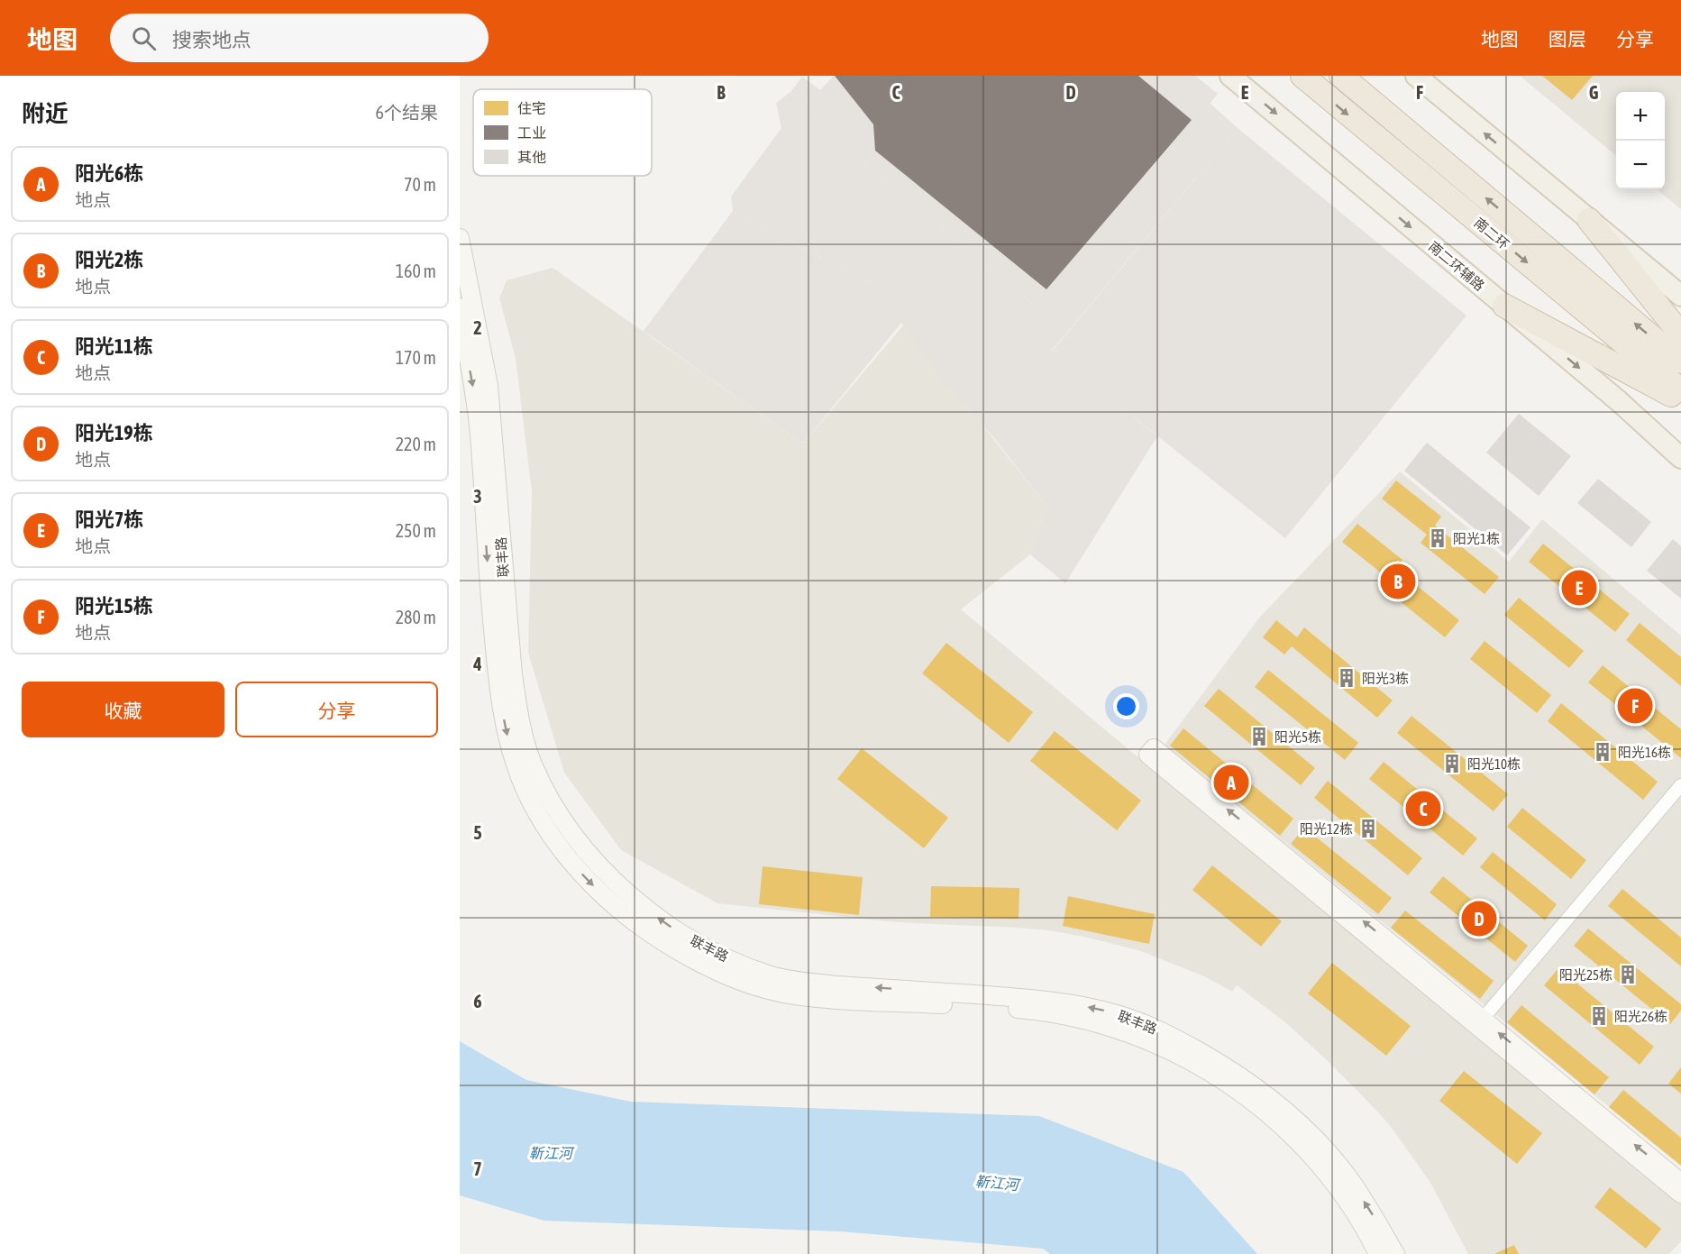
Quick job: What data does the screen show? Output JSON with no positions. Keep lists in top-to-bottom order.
{
  "streets": {
    "highway": ["南二环"],
    "main road": ["南二环辅路", "联丰路"]
  },
  "water": ["靳江河"],
  "places": {
    "building": [
      "阳光1栋",
      "阳光3栋",
      "阳光5栋",
      "阳光16栋",
      "阳光10栋",
      "阳光12栋",
      "阳光25栋",
      "阳光26栋"
    ]
  },
  "legend": ["住宅", "工业", "其他"],
  "page": {
    "header": "地图",
    "search": "搜索地点",
    "nav": ["地图", "图层", "分享"],
    "heading": ["附近", "6个结果"],
    "map_buttons": ["+", "−"],
    "list": [
      {
        "mark": "A",
        "name": "阳光6栋",
        "note": "地点",
        "value": "70 m"
      },
      {
        "mark": "B",
        "name": "阳光2栋",
        "note": "地点",
        "value": "160 m"
      },
      {
        "mark": "C",
        "name": "阳光11栋",
        "note": "地点",
        "value": "170 m"
      },
      {
        "mark": "D",
        "name": "阳光19栋",
        "note": "地点",
        "value": "220 m"
      },
      {
        "mark": "E",
        "name": "阳光7栋",
        "note": "地点",
        "value": "250 m"
      },
      {
        "mark": "F",
        "name": "阳光15栋",
        "note": "地点",
        "value": "280 m"
      }
    ],
    "pins": [
      "B",
      "E",
      "F",
      "A",
      "C",
      "D"
    ],
    "buttons": ["收藏", "分享"]
  },
  "grid": {
    "columns": [
      "B",
      "C",
      "D",
      "E",
      "F",
      "G"
    ],
    "rows": [
      "2",
      "3",
      "4",
      "5",
      "6",
      "7"
    ]
  }
}
